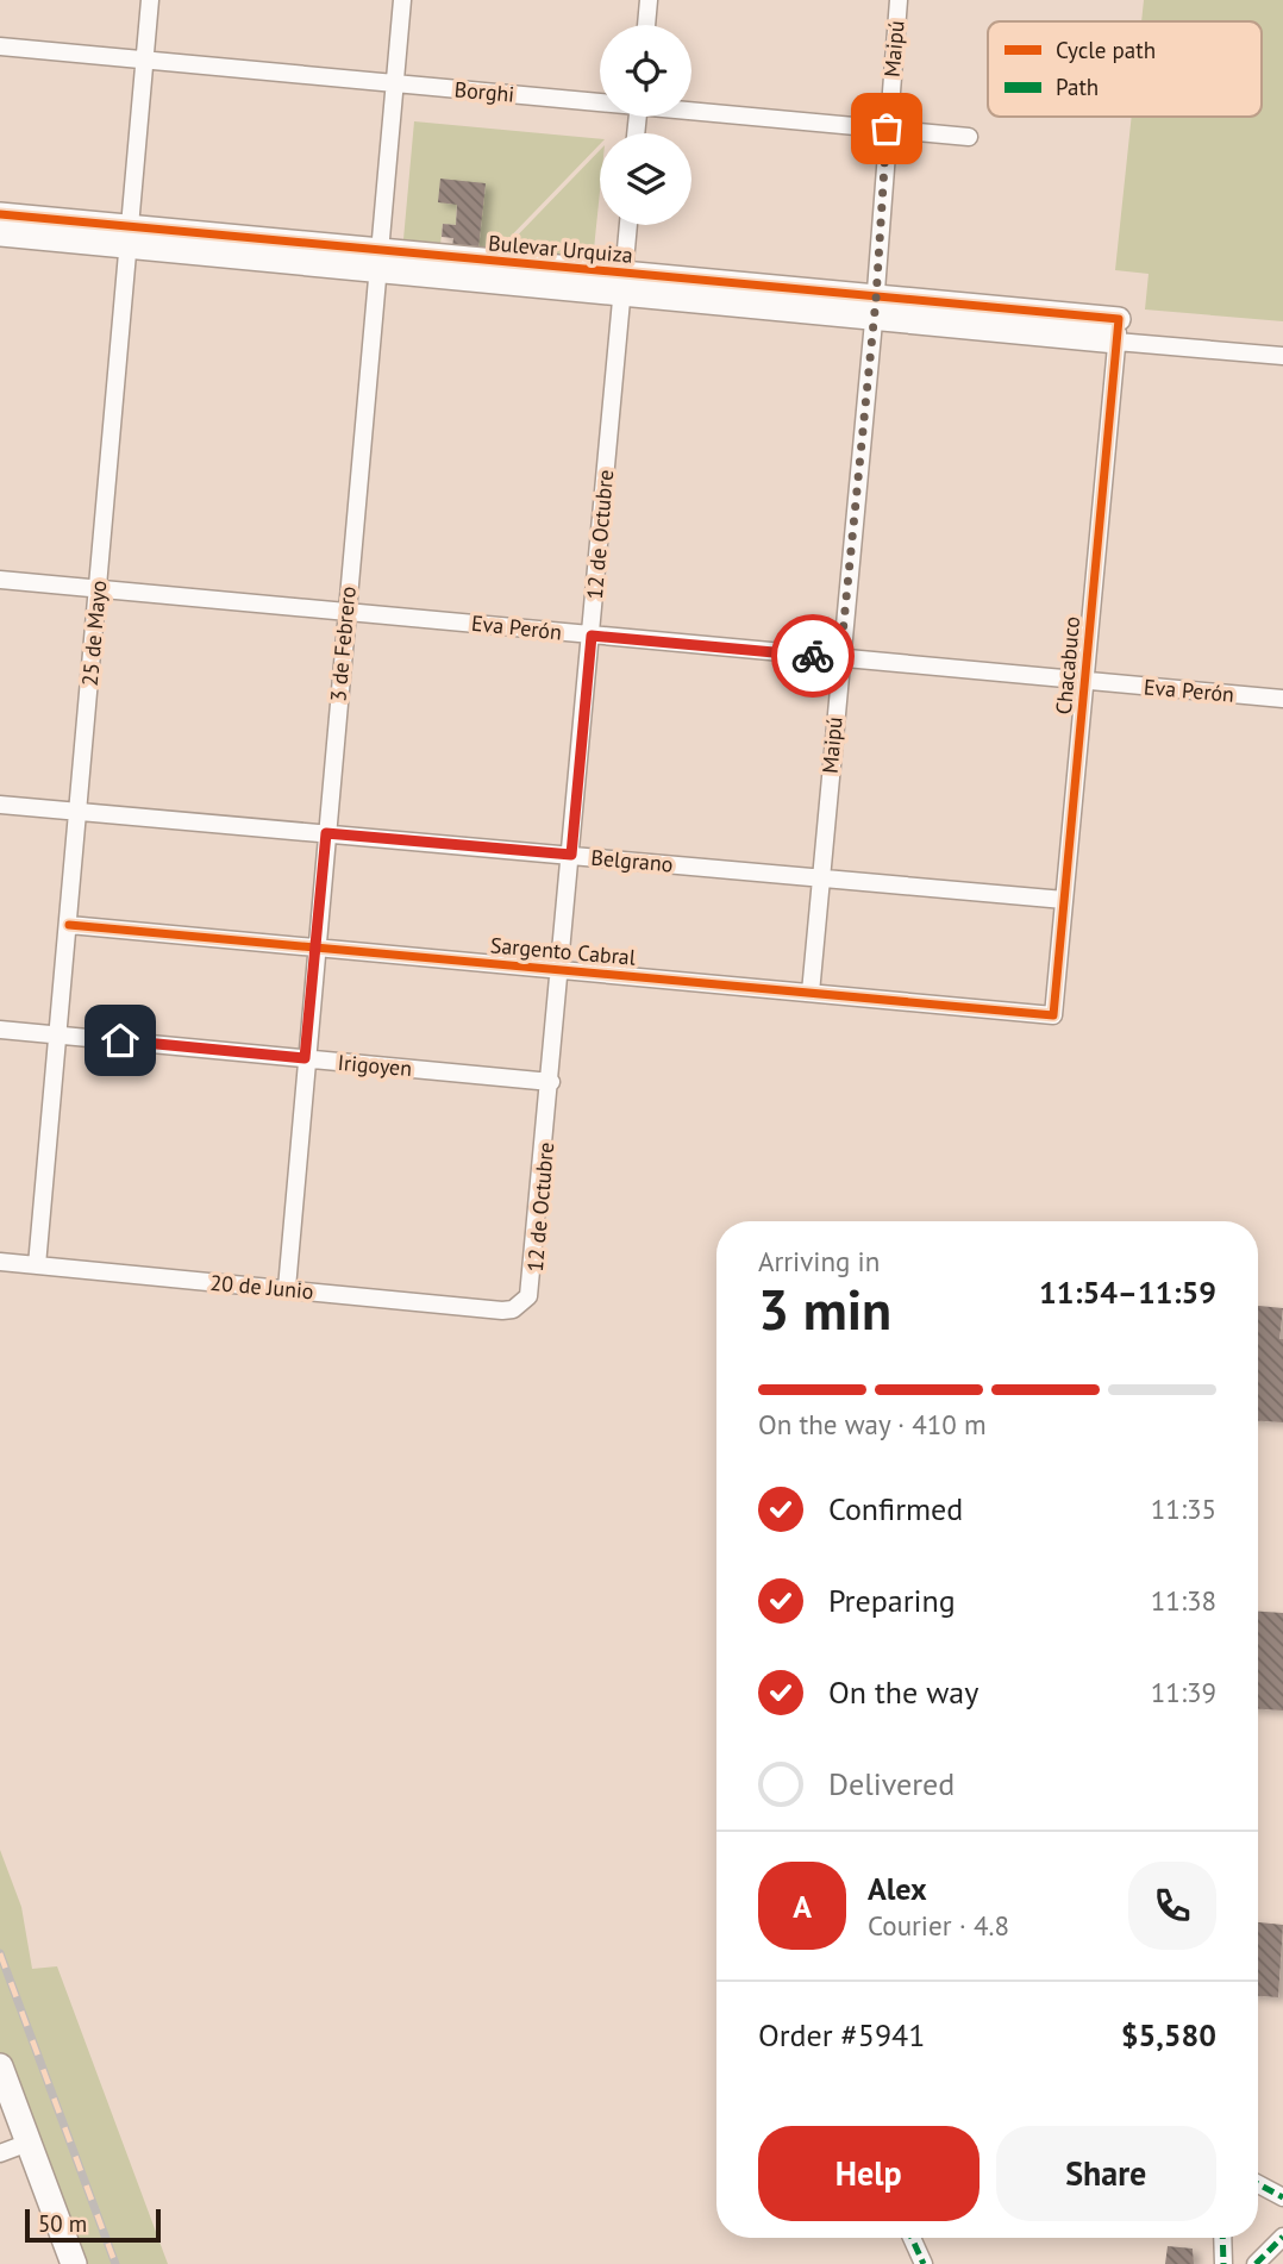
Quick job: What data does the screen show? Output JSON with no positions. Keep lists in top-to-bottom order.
{
  "streets": {
    "street": [
      "Maipú",
      "Borghi",
      "Bulevar Urquiza",
      "12 de Octubre",
      "Eva Perón",
      "25 de Mayo",
      "3 de Febrero",
      "Chacabuco",
      "Belgrano",
      "Sargento Cabral",
      "Irigoyen",
      "20 de Junio"
    ]
  },
  "crossings": [
    ["Maipú", "Borghi"],
    ["Maipú", "Bulevar Urquiza"],
    ["Maipú", "Eva Perón"],
    ["Maipú", "Belgrano"],
    ["Maipú", "Sargento Cabral"],
    ["Borghi", "25 de Mayo"],
    ["Borghi", "3 de Febrero"],
    ["Bulevar Urquiza", "12 de Octubre"],
    ["Bulevar Urquiza", "25 de Mayo"],
    ["Bulevar Urquiza", "3 de Febrero"],
    ["Bulevar Urquiza", "Chacabuco"],
    ["12 de Octubre", "Eva Perón"],
    ["12 de Octubre", "Belgrano"],
    ["12 de Octubre", "Sargento Cabral"],
    ["12 de Octubre", "Irigoyen"],
    ["12 de Octubre", "20 de Junio"],
    ["Eva Perón", "25 de Mayo"],
    ["Eva Perón", "3 de Febrero"],
    ["Eva Perón", "Chacabuco"],
    ["25 de Mayo", "Belgrano"],
    ["25 de Mayo", "Sargento Cabral"],
    ["25 de Mayo", "Irigoyen"],
    ["25 de Mayo", "20 de Junio"],
    ["3 de Febrero", "Belgrano"],
    ["3 de Febrero", "Sargento Cabral"],
    ["3 de Febrero", "Irigoyen"],
    ["3 de Febrero", "20 de Junio"],
    ["Chacabuco", "Belgrano"],
    ["Chacabuco", "Sargento Cabral"]
  ],
  "legend": ["Cycle path", "Path"],
  "scale_bar": "50 m",
  "page": {
    "heading": ["3 min", "Arriving in", "11:54–11:59"],
    "panel": [
      "Alex",
      "Courier · 4.8",
      "Order #5941",
      "$5,580"
    ],
    "bar": "On the way · 410 m",
    "list": [
      ["Confirmed", "11:35"],
      ["Preparing", "11:38"],
      ["On the way", "11:39"],
      "Delivered"
    ],
    "round": "A",
    "buttons": ["Help", "Share"],
    "scale": "50 m"
  }
}
